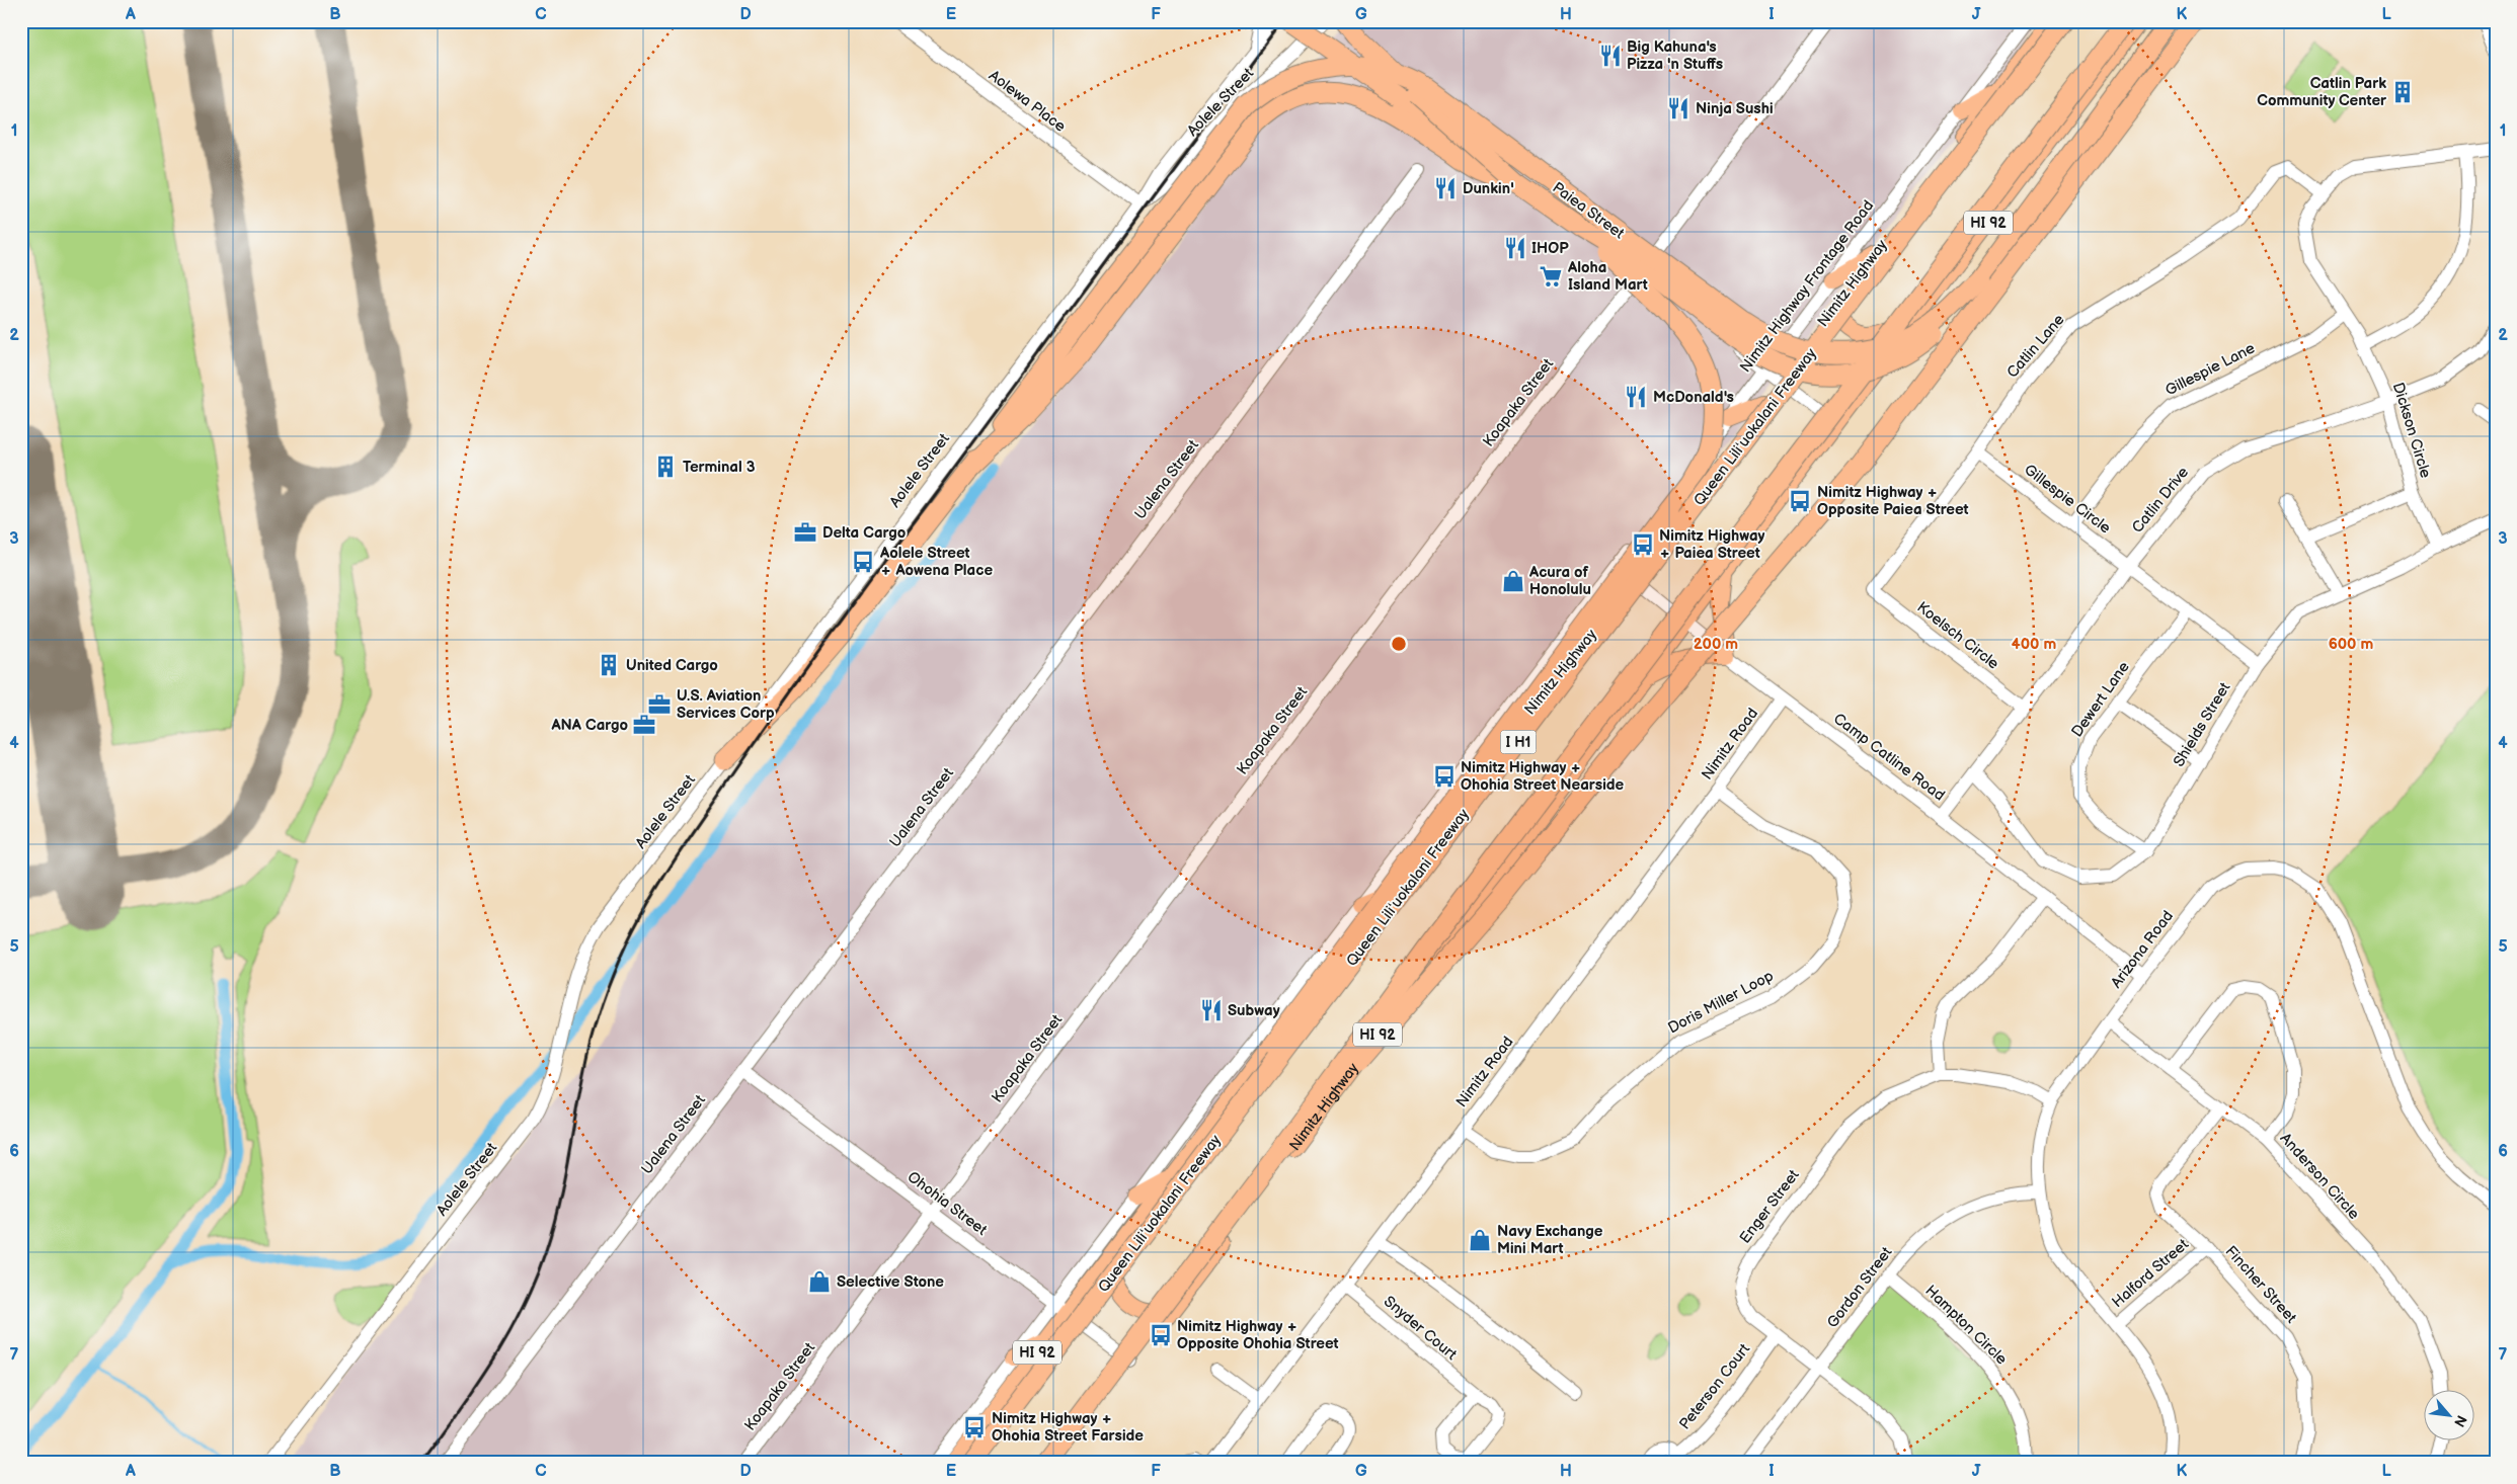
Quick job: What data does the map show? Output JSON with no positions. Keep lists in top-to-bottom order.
{
  "streets": {
    "highway": ["Queen Liliʻuokalani Freeway", "I H1"],
    "main road": ["HI 92", "Nimitz Highway"],
    "street": [
      "Aolewa Place",
      "Aolele Street",
      "Paiea Street",
      "Nimitz Highway Frontage Road",
      "Catlin Lane",
      "Gillespie Lane",
      "Koapaka Street",
      "Dickson Circle",
      "Ualena Street",
      "Gillespie Circle",
      "Catlin Drive",
      "Koelsch Circle",
      "Dewert Lane",
      "Shields Street",
      "Nimitz Road",
      "Camp Catline Road",
      "Arizona Road",
      "Doris Miller Loop",
      "Anderson Circle",
      "Ohohia Street",
      "Enger Street",
      "Halford Street",
      "Fincher Street",
      "Gordon Street",
      "Hampton Circle",
      "Snyder Court",
      "Peterson Court"
    ]
  },
  "crossings": [
    ["Aolewa Place", "Aolele Street"],
    ["Paiea Street", "Nimitz Highway"],
    ["Paiea Street", "Nimitz Highway Frontage Road"],
    ["Paiea Street", "Koapaka Street"],
    ["Nimitz Highway", "Nimitz Highway Frontage Road"],
    ["Nimitz Highway", "Camp Catline Road"],
    ["Nimitz Highway", "Ohohia Street"],
    ["Nimitz Highway Frontage Road", "Camp Catline Road"],
    ["Nimitz Highway Frontage Road", "Ohohia Street"],
    ["Catlin Lane", "Dickson Circle"],
    ["Catlin Lane", "Gillespie Circle"],
    ["Catlin Lane", "Koelsch Circle"],
    ["Gillespie Lane", "Dickson Circle"],
    ["Gillespie Lane", "Gillespie Circle"],
    ["Koapaka Street", "Ohohia Street"],
    ["Dickson Circle", "Catlin Drive"],
    ["Dickson Circle", "Shields Street"],
    ["Ualena Street", "Ohohia Street"],
    ["Gillespie Circle", "Catlin Drive"],
    ["Gillespie Circle", "Dewert Lane"],
    ["Gillespie Circle", "Shields Street"],
    ["Catlin Drive", "Koelsch Circle"],
    ["Catlin Drive", "Shields Street"],
    ["Catlin Drive", "Camp Catline Road"],
    ["Dewert Lane", "Shields Street"],
    ["Nimitz Road", "Camp Catline Road"],
    ["Nimitz Road", "Doris Miller Loop"],
    ["Nimitz Road", "Snyder Court"],
    ["Camp Catline Road", "Arizona Road"],
    ["Arizona Road", "Anderson Circle"],
    ["Arizona Road", "Enger Street"],
    ["Arizona Road", "Halford Street"],
    ["Arizona Road", "Gordon Street"],
    ["Anderson Circle", "Fincher Street"],
    ["Enger Street", "Gordon Street"],
    ["Enger Street", "Peterson Court"],
    ["Halford Street", "Fincher Street"],
    ["Gordon Street", "Hampton Circle"]
  ],
  "places": {
    "restaurant": [
      "Big Kahuna's Pizza 'n Stuffs",
      "Ninja Sushi",
      "Dunkin'",
      "IHOP",
      "McDonald's",
      "Subway"
    ],
    "building": ["Catlin Park Community Center", "Terminal 3", "United Cargo"],
    "supermarket": ["Aloha Island Mart"],
    "bus stop": [
      "Nimitz Highway + Opposite Paiea Street",
      "Nimitz Highway + Paiea Street",
      "Aolele Street + Aowena Place",
      "Nimitz Highway + Ohohia Street Nearside",
      "Nimitz Highway + Opposite Ohohia Street",
      "Nimitz Highway + Ohohia Street Farside"
    ],
    "office": ["Delta Cargo", "U.S. Aviation Services Corp", "ANA Cargo"],
    "shop": ["Acura of Honolulu", "Navy Exchange Mini Mart", "Selective Stone"]
  },
  "north": "bottom right",
  "grid": {
    "columns": [
      "A",
      "B",
      "C",
      "D",
      "E",
      "F",
      "G",
      "H",
      "I",
      "J",
      "K",
      "L"
    ],
    "rows": [
      "1",
      "2",
      "3",
      "4",
      "5",
      "6",
      "7"
    ]
  },
  "rings": ["200 m", "400 m", "600 m"]
}
